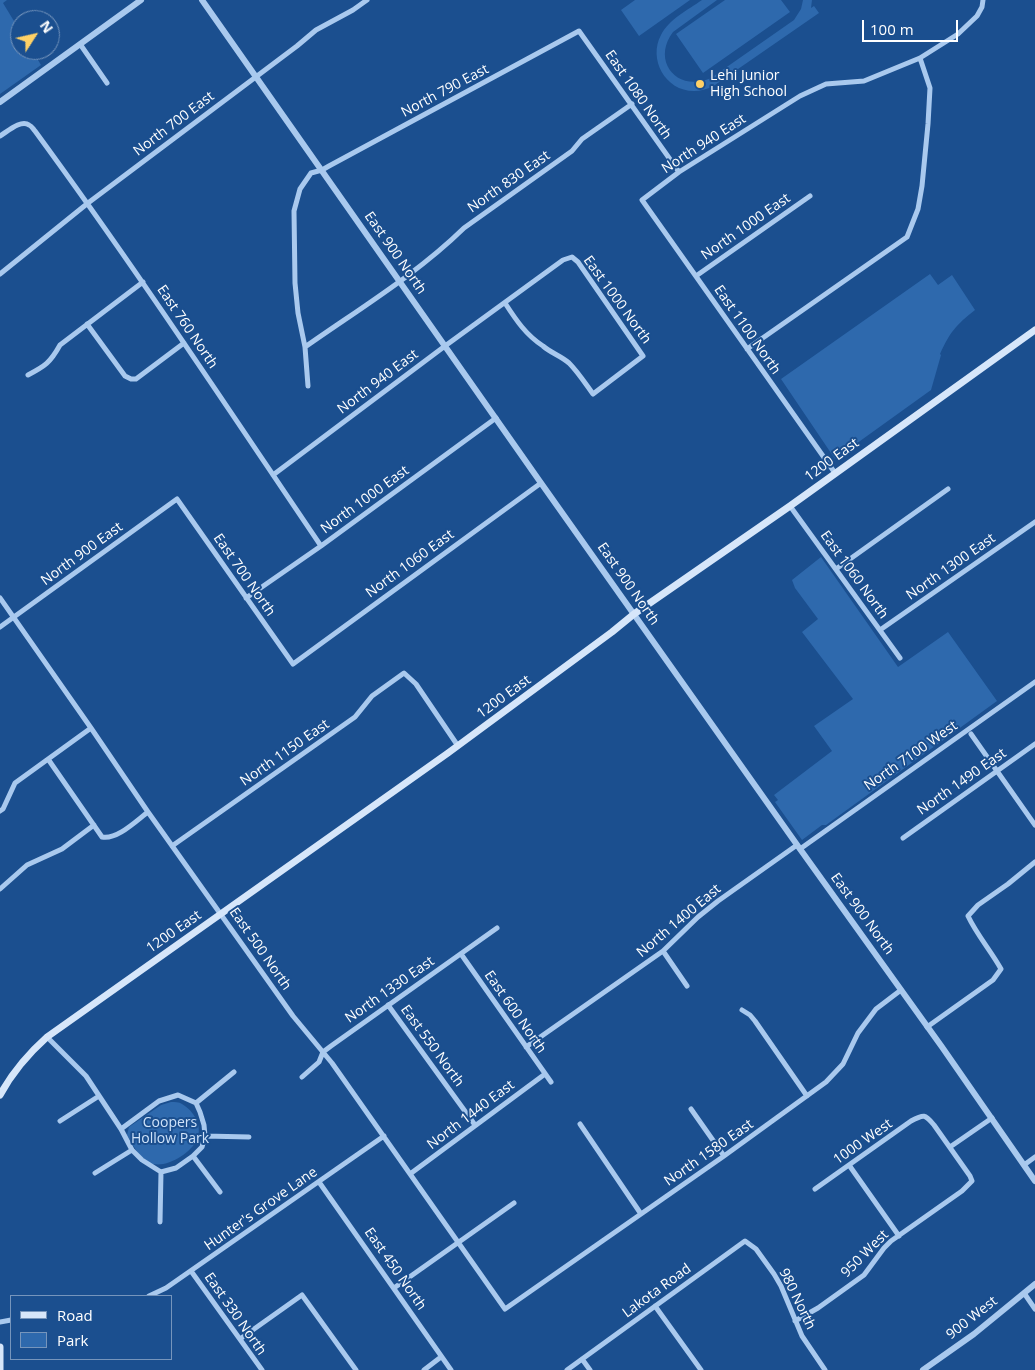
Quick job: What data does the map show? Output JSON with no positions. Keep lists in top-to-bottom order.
{
  "streets": {
    "main road": ["1200 East"],
    "street": [
      "North 790 East",
      "East 1080 North",
      "North 700 East",
      "North 940 East",
      "North 830 East",
      "North 1000 East",
      "East 900 North",
      "East 1000 North",
      "East 760 North",
      "East 1100 North",
      "North 900 East",
      "North 1060 East",
      "North 1300 East",
      "East 700 North",
      "East 1060 North",
      "North 1150 East",
      "North 7100 West",
      "North 1490 East",
      "North 1400 East",
      "East 500 North",
      "North 1330 East",
      "East 600 North",
      "East 550 North",
      "North 1440 East",
      "1000 West",
      "North 1580 East",
      "Hunter's Grove Lane",
      "950 West",
      "East 450 North",
      "Lakota Road",
      "980 North",
      "East 330 North",
      "900 West"
    ]
  },
  "crossings": [
    ["North 790 East", "East 1080 North"],
    ["North 790 East", "North 830 East"],
    ["North 790 East", "East 900 North"],
    ["East 1080 North", "North 940 East"],
    ["East 1080 North", "North 830 East"],
    ["North 700 East", "East 900 North"],
    ["North 700 East", "East 760 North"],
    ["North 940 East", "East 900 North"],
    ["North 940 East", "East 1000 North"],
    ["North 940 East", "East 760 North"],
    ["North 940 East", "East 1100 North"],
    ["North 830 East", "East 900 North"],
    ["North 1000 East", "East 900 North"],
    ["North 1000 East", "East 760 North"],
    ["North 1000 East", "East 1100 North"],
    ["North 1000 East", "East 700 North"],
    ["East 900 North", "1200 East"],
    ["East 900 North", "North 1060 East"],
    ["East 900 North", "North 7100 West"],
    ["East 900 North", "North 1400 East"],
    ["East 900 North", "North 1580 East"],
    ["East 1100 North", "1200 East"],
    ["1200 East", "East 1060 North"],
    ["1200 East", "North 1150 East"],
    ["1200 East", "East 500 North"],
    ["North 900 East", "East 700 North"],
    ["North 900 East", "East 500 North"],
    ["North 1060 East", "East 700 North"],
    ["North 1300 East", "East 1060 North"],
    ["North 1150 East", "East 500 North"],
    ["North 7100 West", "North 1400 East"],
    ["North 1400 East", "East 600 North"],
    ["East 500 North", "North 1330 East"],
    ["East 500 North", "North 1440 East"],
    ["East 500 North", "North 1580 East"],
    ["East 500 North", "Hunter's Grove Lane"],
    ["North 1330 East", "East 600 North"],
    ["North 1330 East", "East 550 North"],
    ["East 600 North", "North 1440 East"],
    ["East 550 North", "North 1440 East"],
    ["1000 West", "950 West"],
    ["Hunter's Grove Lane", "East 450 North"],
    ["Hunter's Grove Lane", "East 330 North"],
    ["950 West", "980 North"],
    ["Lakota Road", "980 North"]
  ],
  "parks": ["Coopers Hollow Park"],
  "places": ["Lehi Junior High School"],
  "legend": ["Road", "Park"],
  "scale_bar": "100 m",
  "north": "top right"
}
